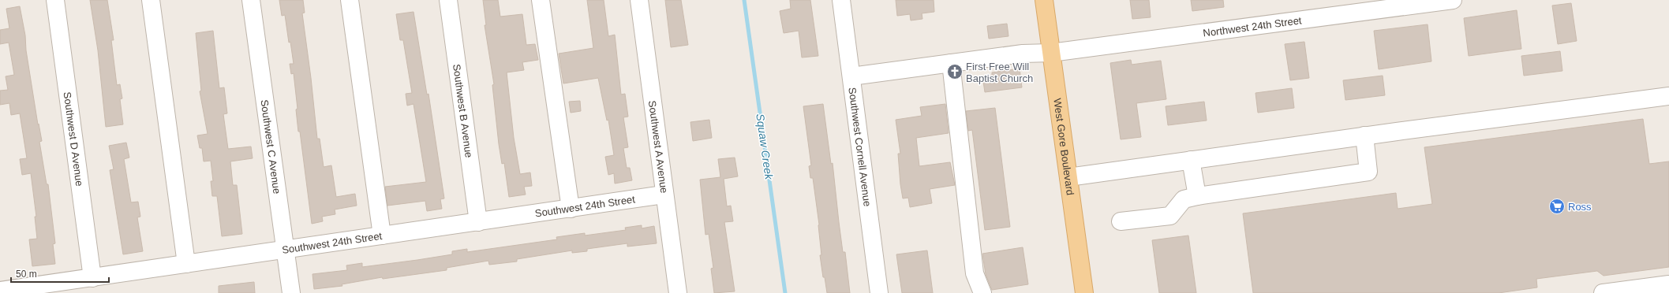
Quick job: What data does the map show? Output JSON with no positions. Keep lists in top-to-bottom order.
{
  "streets": {
    "main road": ["West Gore Boulevard"],
    "street": [
      "Northwest 24th Street",
      "Southwest B Avenue",
      "Southwest D Avenue",
      "Southwest C Avenue",
      "Southwest A Avenue",
      "Southwest Cornell Avenue",
      "Southwest 24th Street"
    ]
  },
  "crossings": [
    ["Northwest 24th Street", "West Gore Boulevard"],
    ["Southwest B Avenue", "Southwest 24th Street"],
    ["Southwest D Avenue", "Southwest 24th Street"],
    ["Southwest C Avenue", "Southwest 24th Street"],
    ["Southwest A Avenue", "Southwest 24th Street"]
  ],
  "water": ["Squaw Creek"],
  "places": {
    "church": ["First Free Will Baptist Church"],
    "supermarket": ["Ross"]
  },
  "scale_bar": "50 m"
}
